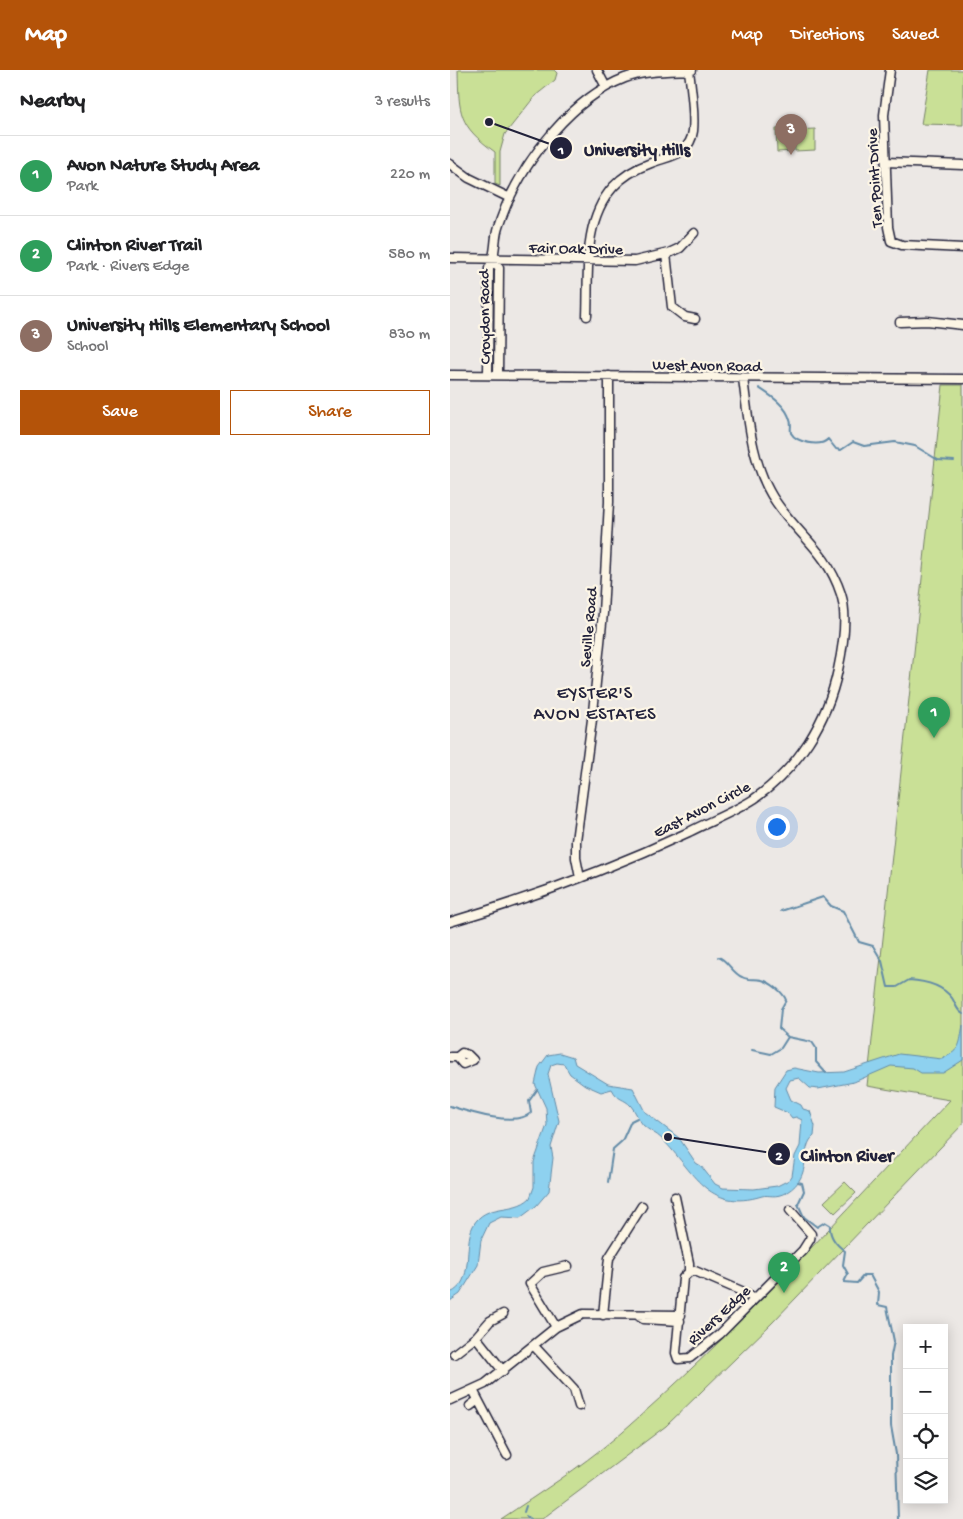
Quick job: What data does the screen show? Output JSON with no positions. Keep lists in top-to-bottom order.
{
  "streets": {
    "street": [
      "Ten Point Drive",
      "Fair Oak Drive",
      "Croydon Road",
      "West Avon Road",
      "Seville Road",
      "East Avon Circle",
      "Rivers Edge"
    ]
  },
  "crossings": [
    ["Fair Oak Drive", "Croydon Road"],
    ["Croydon Road", "West Avon Road"],
    ["West Avon Road", "Seville Road"],
    ["West Avon Road", "East Avon Circle"],
    ["Seville Road", "East Avon Circle"]
  ],
  "districts": ["EYSTER'S AVON ESTATES"],
  "places": ["University Hills", "Clinton River"],
  "page": {
    "header": "Map",
    "nav": ["Map", "Directions", "Saved"],
    "heading": ["Nearby", "3 results"],
    "pins": ["3", "1", "2"],
    "list": [
      {
        "mark": "1",
        "name": "Avon Nature Study Area",
        "note": "Park",
        "value": "220 m"
      },
      {
        "mark": "2",
        "name": "Clinton River Trail",
        "note": "Park · Rivers Edge",
        "value": "580 m"
      },
      {
        "mark": "3",
        "name": "University Hills Elementary School",
        "note": "School",
        "value": "830 m"
      }
    ],
    "buttons": ["Save", "Share"],
    "map_buttons": ["+", "−"]
  }
}
